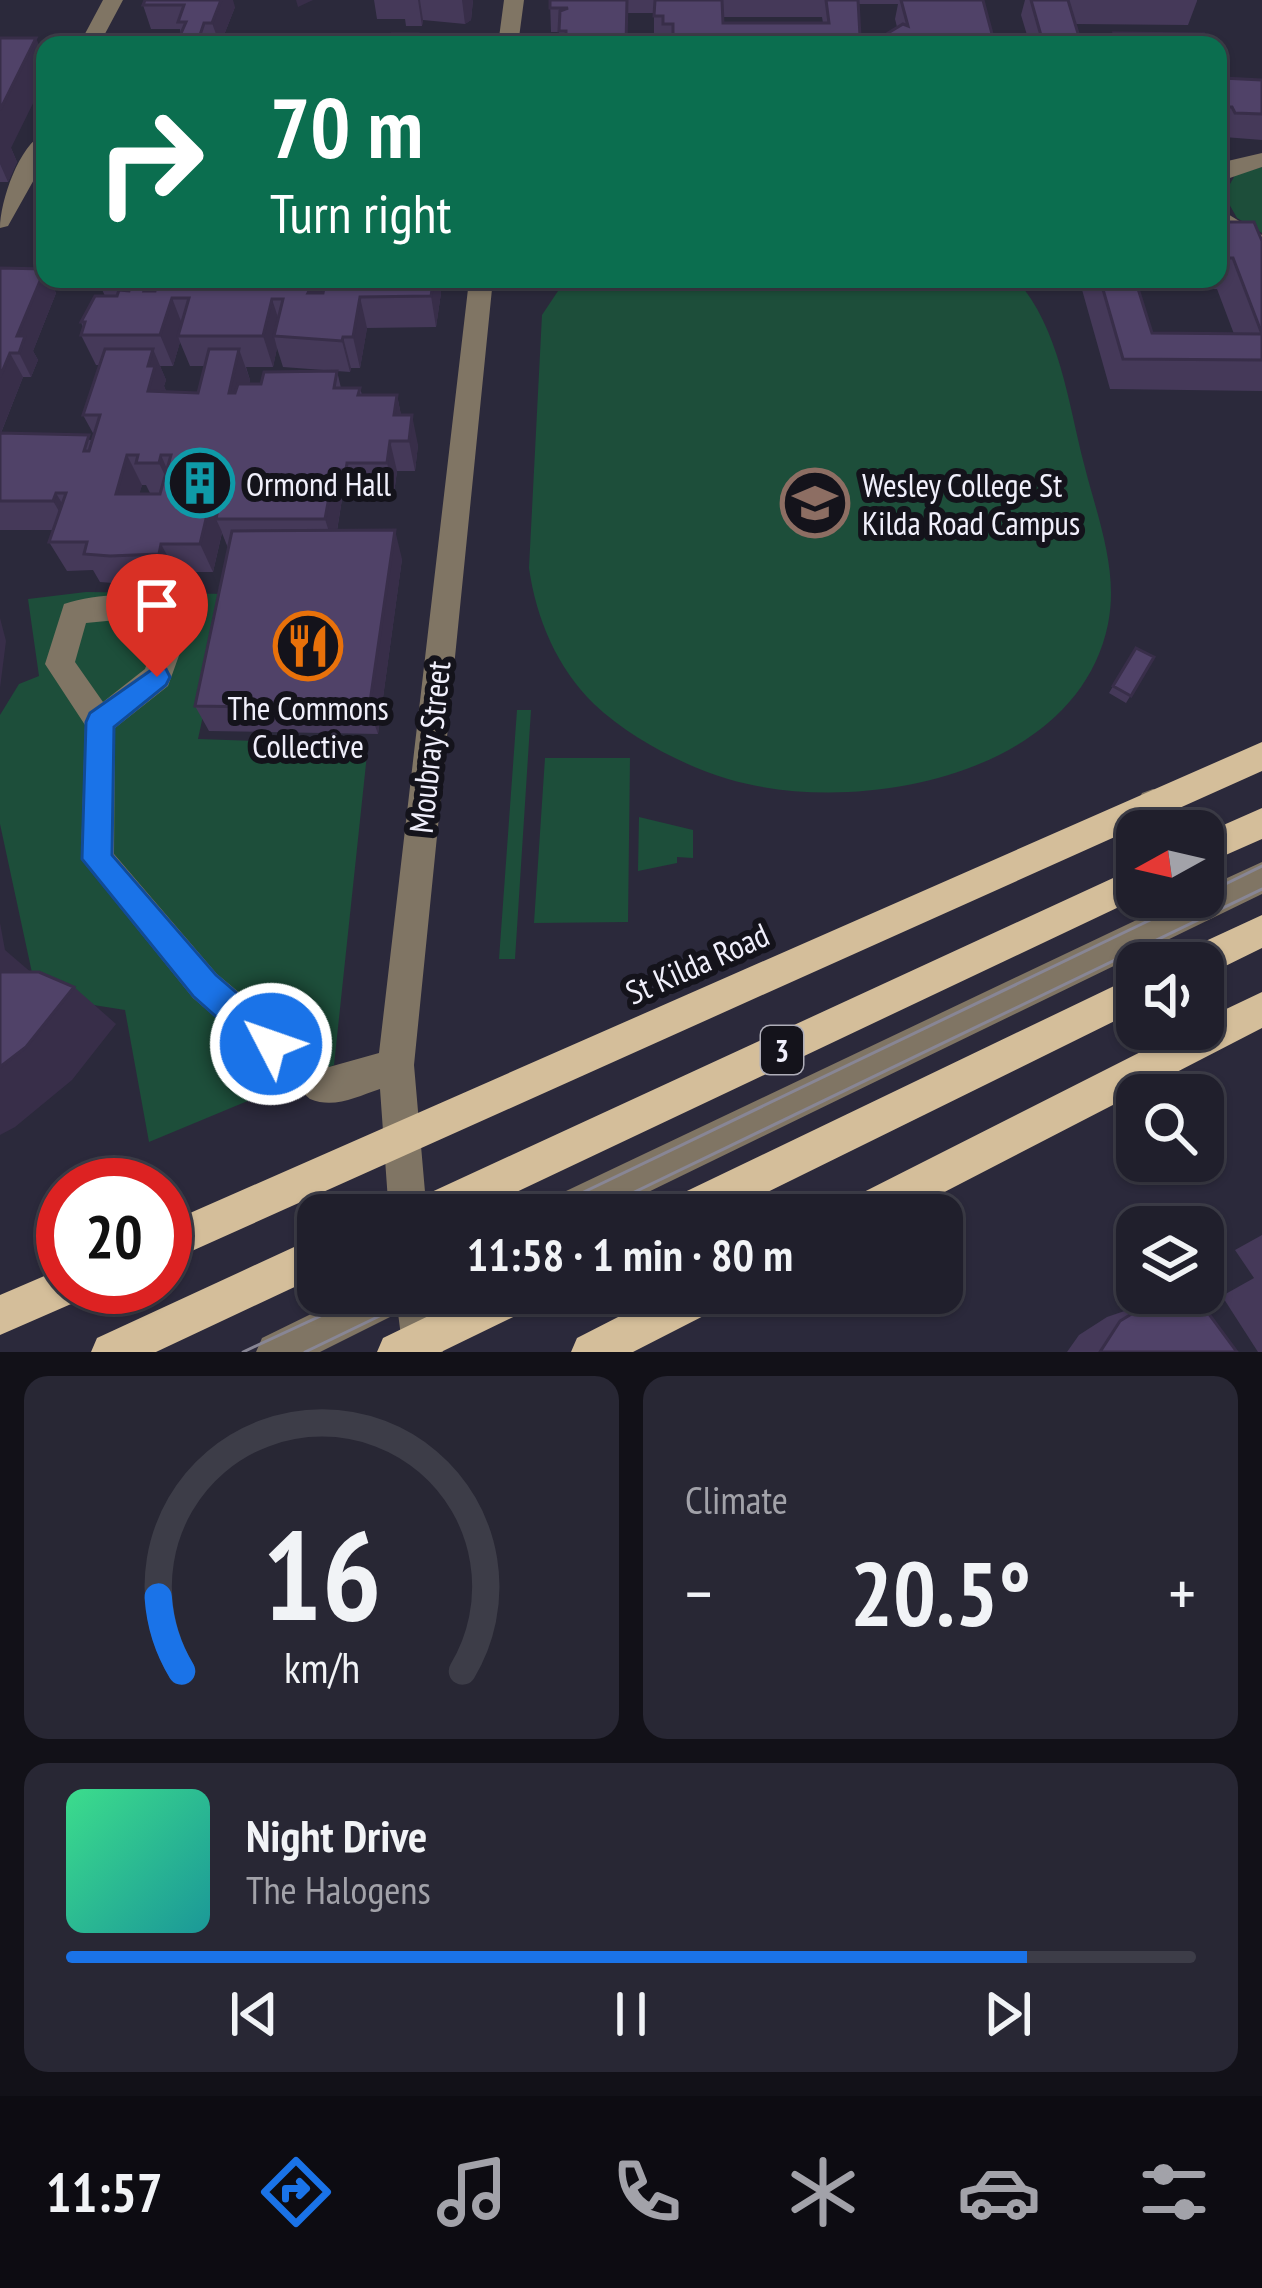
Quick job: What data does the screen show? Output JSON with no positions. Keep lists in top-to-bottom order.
{
  "streets": {
    "main road": ["St Kilda Road", "3"],
    "street": ["Moubray Street"]
  },
  "crossings": [
    ["Moubray Street", "St Kilda Road"]
  ],
  "places": {
    "building": ["Ormond Hall"],
    "school or university": ["Wesley College St Kilda Road Campus"],
    "restaurant": ["The Commons Collective"]
  },
  "north": "left",
  "page": {
    "turn": ["70 m", "Turn right"],
    "limit": "20",
    "trip": "11:58 · 1 min · 80 m",
    "tile": "Climate",
    "heat": ["−", "20.5°", "+"],
    "song": ["Night Drive", "The Halogens"],
    "tabs": "11:57",
    "gauge": ["16", "km/h"]
  }
}
